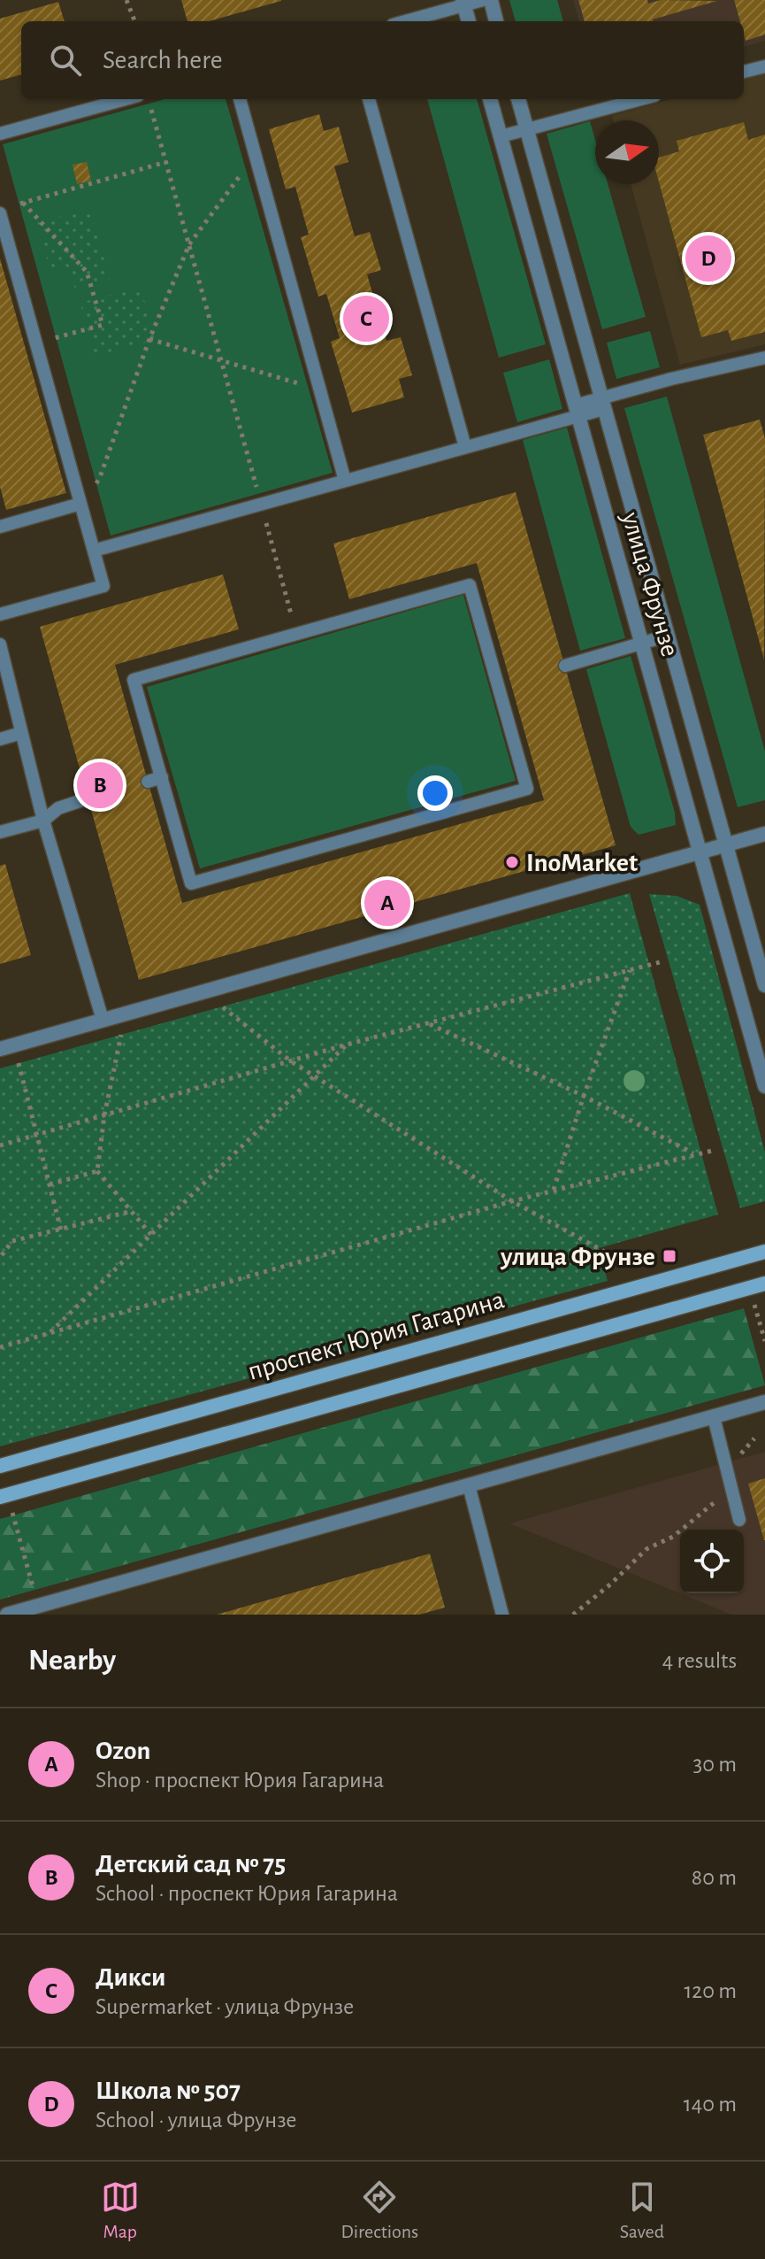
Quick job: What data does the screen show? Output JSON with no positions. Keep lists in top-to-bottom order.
{
  "streets": {
    "main road": ["проспект Юрия Гагарина"],
    "street": ["улица Фрунзе"]
  },
  "places": {
    "other": ["InoMarket"],
    "transit": ["улица Фрунзе"]
  },
  "north": "right",
  "page": {
    "search": "Search here",
    "pins": [
      "D",
      "C",
      "B",
      "A"
    ],
    "heading": ["Nearby", "4 results"],
    "list": [
      {
        "mark": "A",
        "name": "Ozon",
        "note": "Shop · проспект Юрия Гагарина",
        "value": "30 m"
      },
      {
        "mark": "B",
        "name": "Детский сад № 75",
        "note": "School · проспект Юрия Гагарина",
        "value": "80 m"
      },
      {
        "mark": "C",
        "name": "Дикси",
        "note": "Supermarket · улица Фрунзе",
        "value": "120 m"
      },
      {
        "mark": "D",
        "name": "Школа № 507",
        "note": "School · улица Фрунзе",
        "value": "140 m"
      }
    ],
    "nav": ["Map", "Directions", "Saved"]
  }
}
